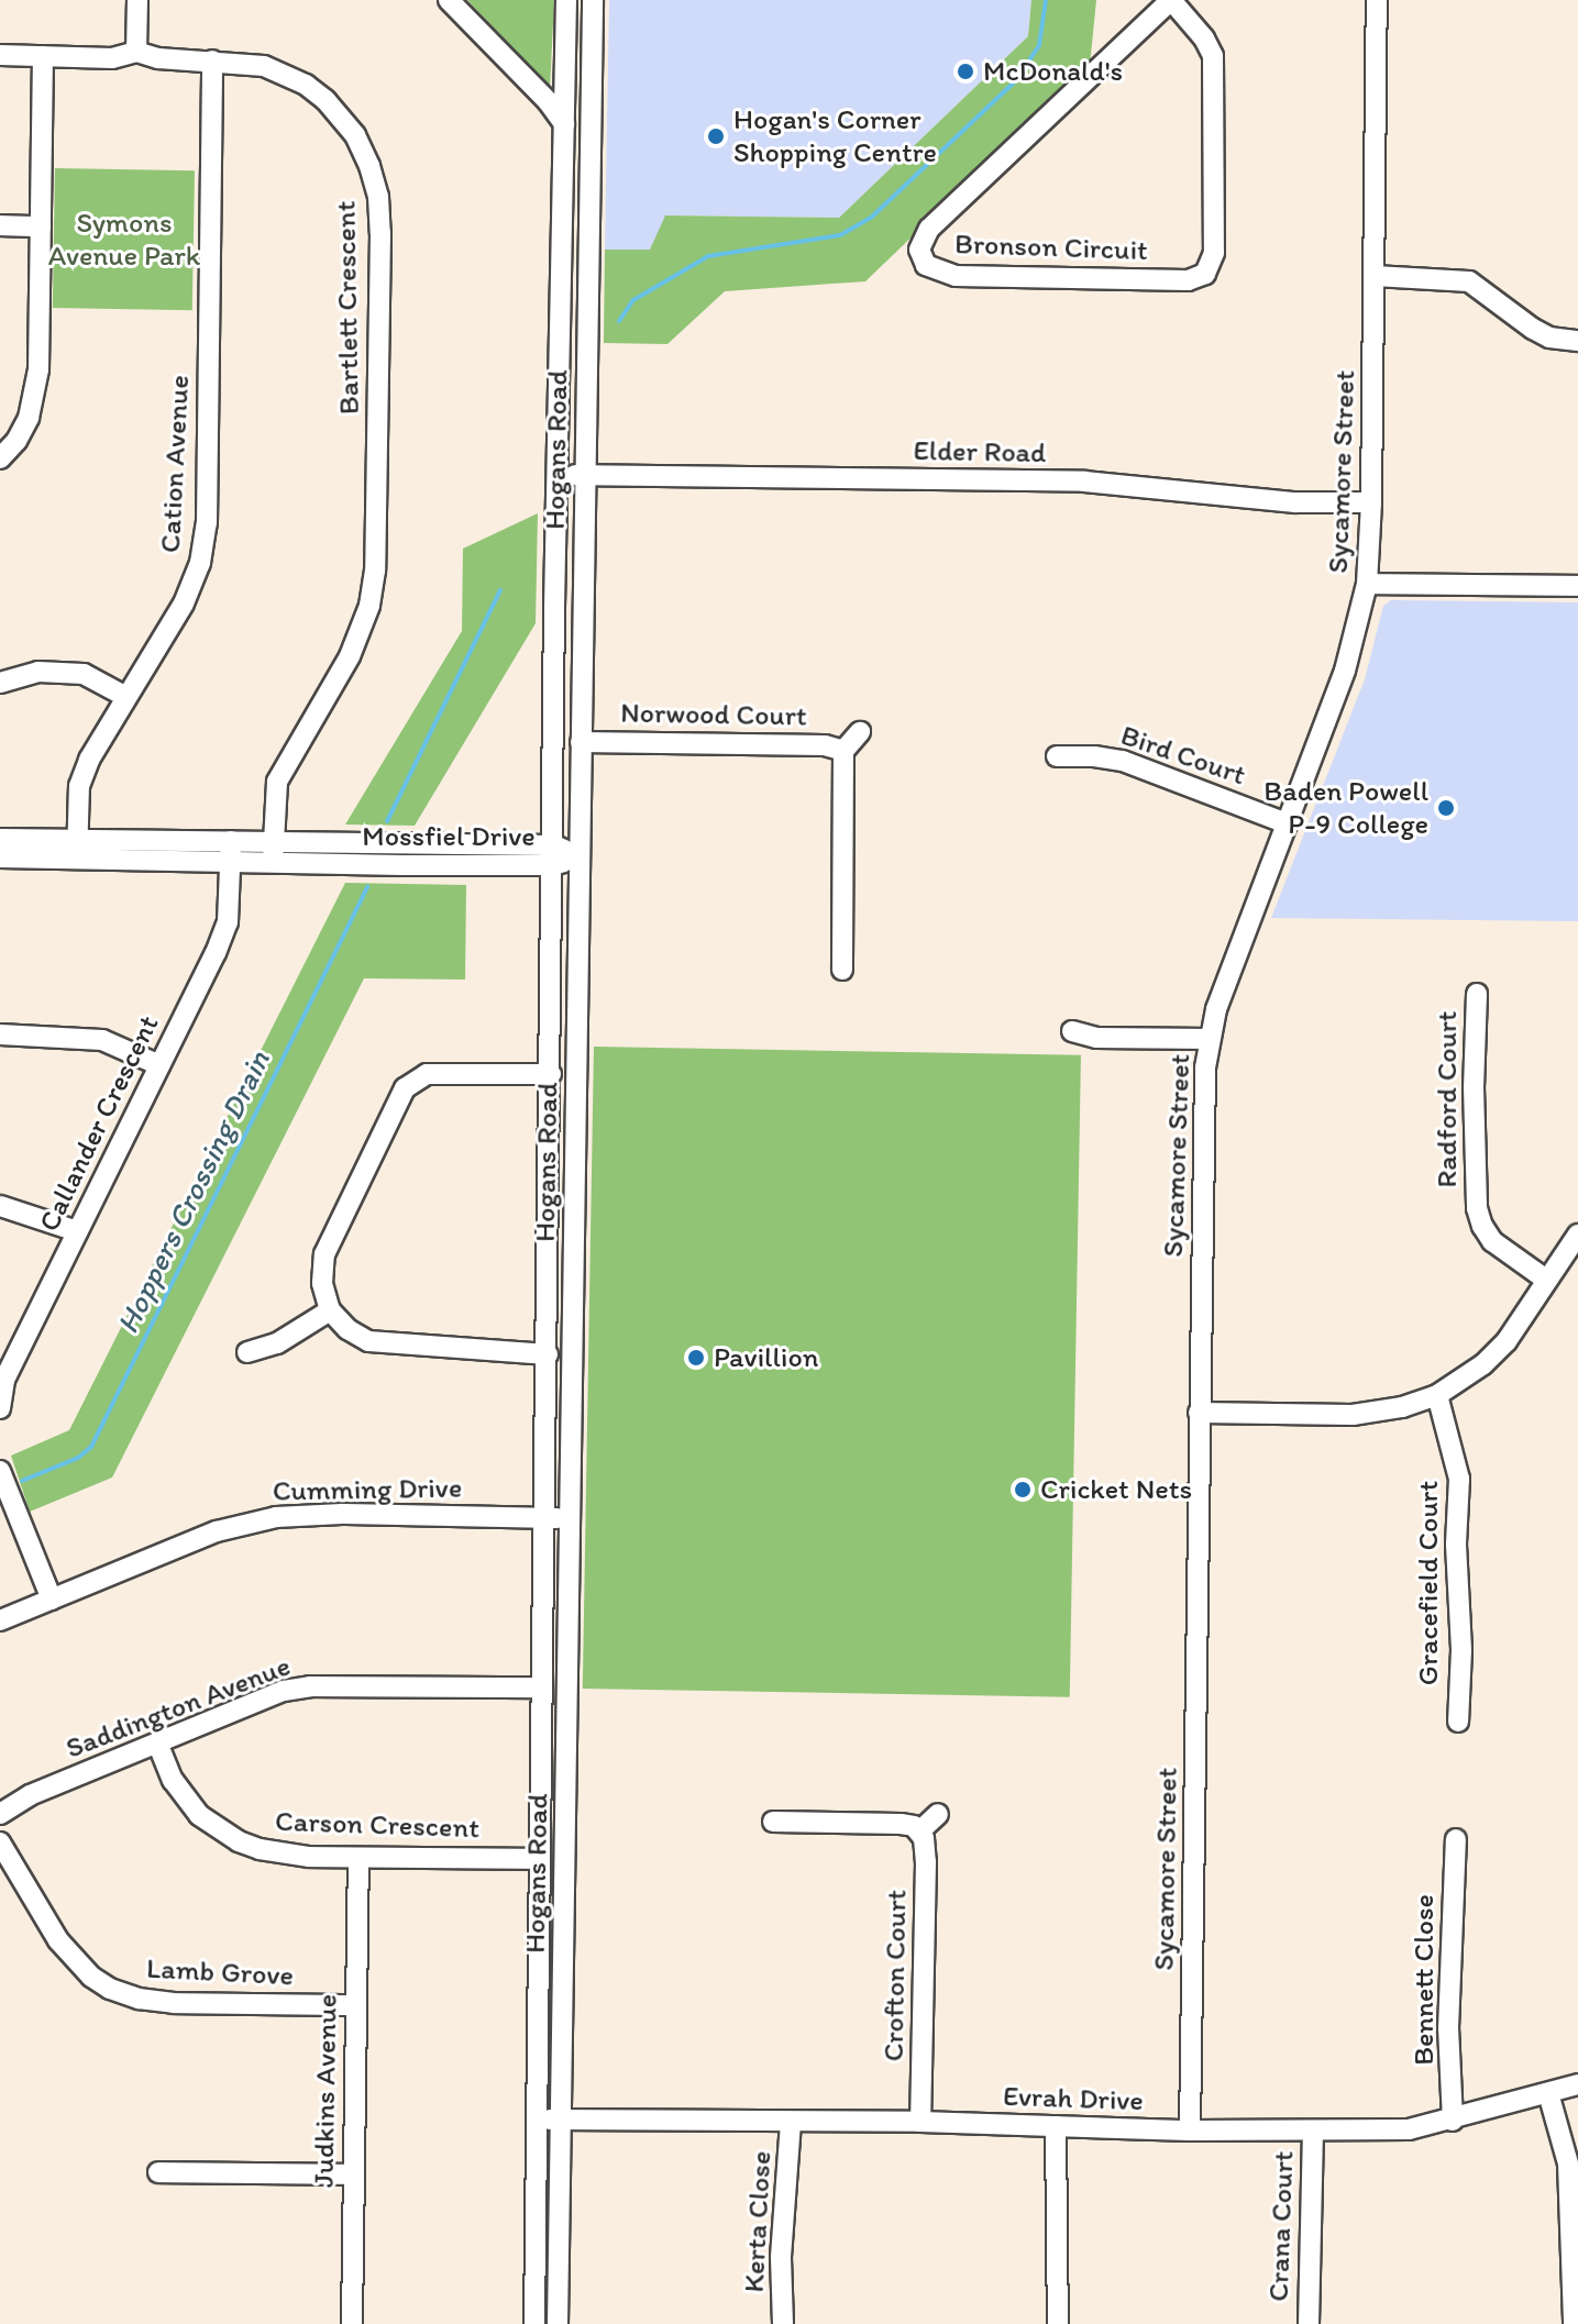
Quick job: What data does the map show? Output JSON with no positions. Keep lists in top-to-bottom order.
{
  "streets": {
    "street": [
      "Bronson Circuit",
      "Bartlett Crescent",
      "Hogans Road",
      "Elder Road",
      "Cation Avenue",
      "Sycamore Street",
      "Norwood Court",
      "Bird Court",
      "Mossfiel Drive",
      "Radford Court",
      "Callander Crescent",
      "Cumming Drive",
      "Gracefield Court",
      "Saddington Avenue",
      "Carson Crescent",
      "Lamb Grove",
      "Crofton Court",
      "Bennett Close",
      "Judkins Avenue",
      "Evrah Drive",
      "Kerta Close",
      "Crana Court"
    ]
  },
  "crossings": [
    ["Bartlett Crescent", "Cation Avenue"],
    ["Bartlett Crescent", "Mossfiel Drive"],
    ["Hogans Road", "Elder Road"],
    ["Hogans Road", "Norwood Court"],
    ["Hogans Road", "Mossfiel Drive"],
    ["Hogans Road", "Cumming Drive"],
    ["Hogans Road", "Saddington Avenue"],
    ["Hogans Road", "Carson Crescent"],
    ["Hogans Road", "Evrah Drive"],
    ["Elder Road", "Sycamore Street"],
    ["Cation Avenue", "Mossfiel Drive"],
    ["Sycamore Street", "Bird Court"],
    ["Sycamore Street", "Evrah Drive"],
    ["Mossfiel Drive", "Callander Crescent"],
    ["Saddington Avenue", "Carson Crescent"],
    ["Carson Crescent", "Judkins Avenue"],
    ["Lamb Grove", "Judkins Avenue"],
    ["Crofton Court", "Evrah Drive"],
    ["Bennett Close", "Evrah Drive"],
    ["Evrah Drive", "Kerta Close"],
    ["Evrah Drive", "Crana Court"]
  ],
  "water": ["Hoppers Crossing Drain"],
  "parks": ["Symons Avenue Park"],
  "places": [
    "McDonald's",
    "Hogan's Corner Shopping Centre",
    "Baden Powell P-9 College",
    "Pavillion",
    "Cricket Nets"
  ]
}
